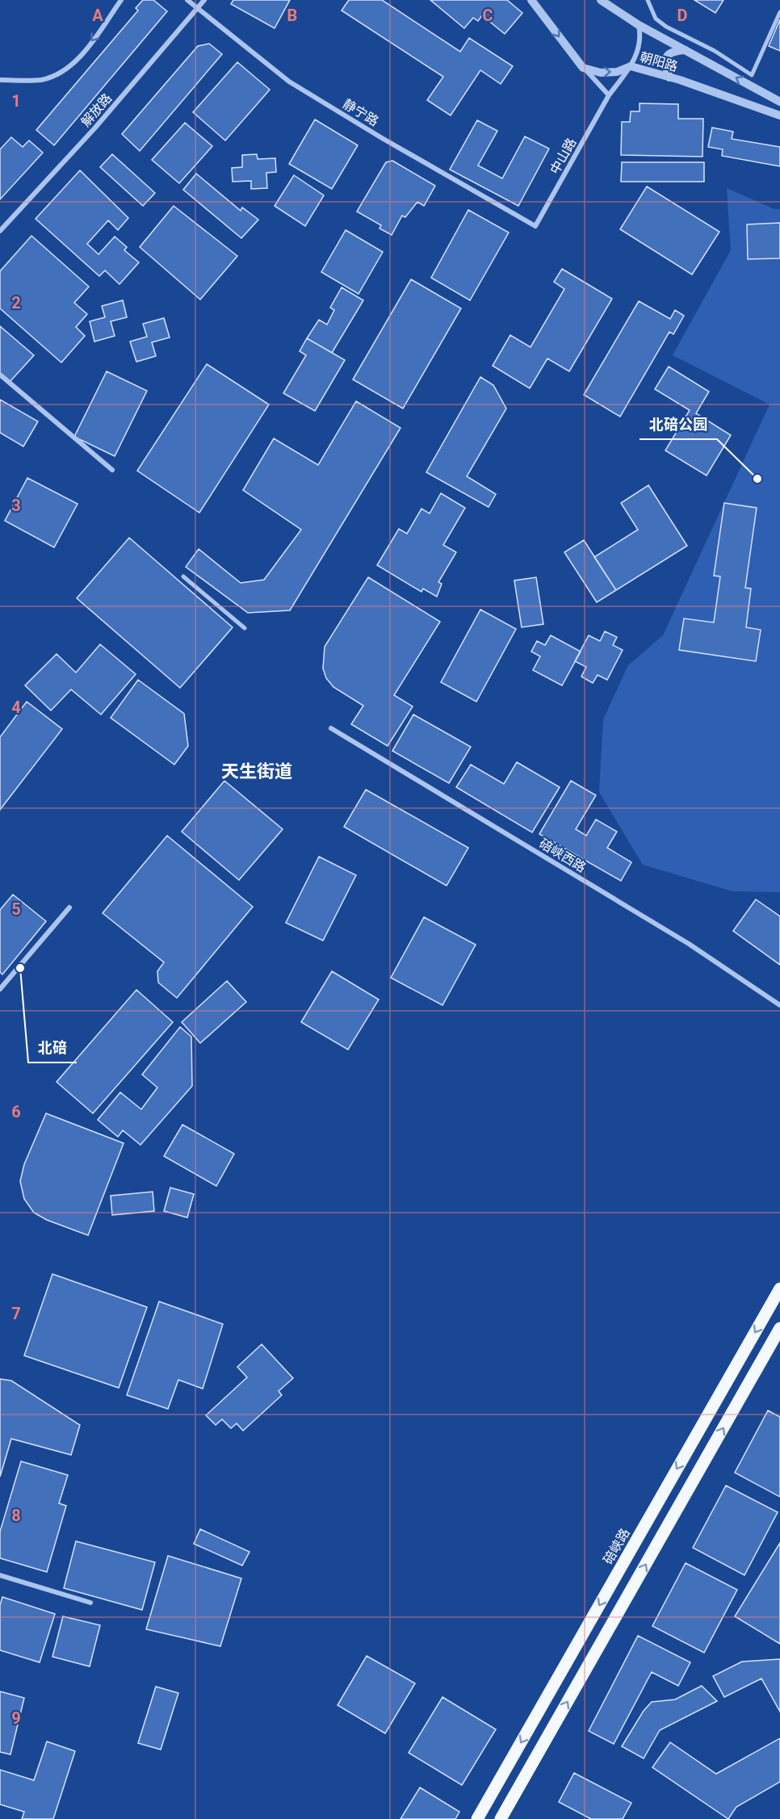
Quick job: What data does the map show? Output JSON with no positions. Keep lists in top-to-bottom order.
{
  "streets": {
    "main road": ["碚峡路"],
    "street": [
      "朝阳路",
      "解放路",
      "静宁路",
      "中山路",
      "碚峡西路"
    ]
  },
  "crossings": [
    ["朝阳路", "中山路"],
    ["解放路", "静宁路"],
    ["静宁路", "中山路"]
  ],
  "districts": ["天生街道"],
  "places": ["北碚公园", "北碚"],
  "grid": {
    "columns": [
      "A",
      "B",
      "C",
      "D"
    ],
    "rows": [
      "1",
      "2",
      "3",
      "4",
      "5",
      "6",
      "7",
      "8",
      "9"
    ]
  }
}
